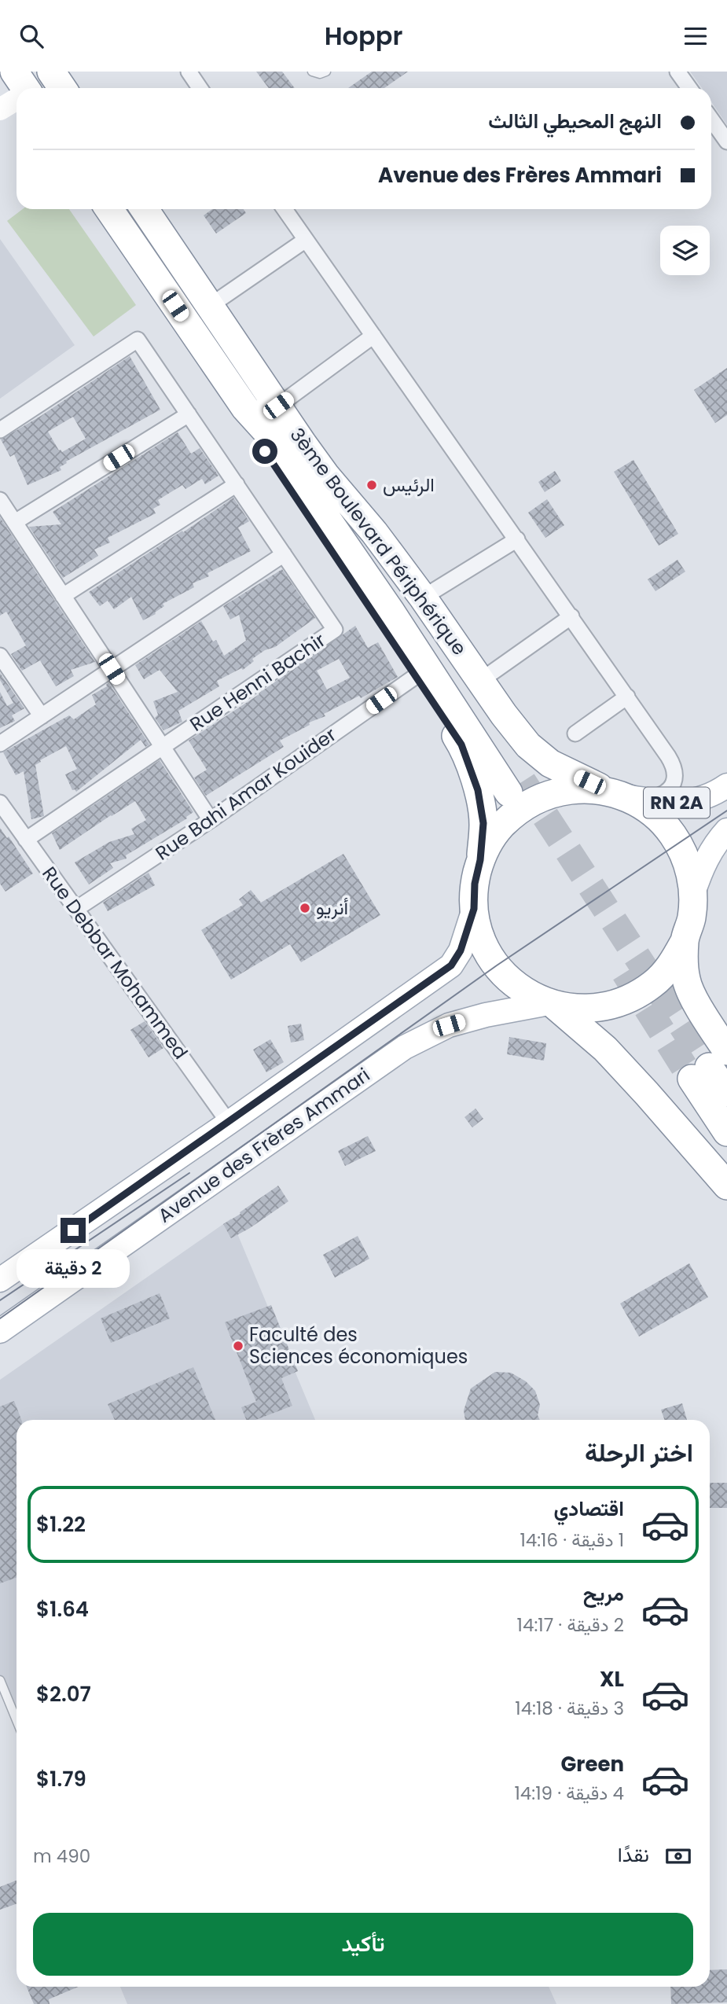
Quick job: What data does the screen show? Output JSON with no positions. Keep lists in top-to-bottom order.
{
  "streets": {
    "highway": ["3ème Boulevard Périphérique"],
    "main road": ["RN 2A", "Avenue des Frères Ammari"],
    "street": ["Rue Henni Bachir", "Rue Bahi Amar Kouider", "Rue Debbar Mohammed"]
  },
  "crossings": [
    ["3ème Boulevard Périphérique", "RN 2A"],
    ["Rue Henni Bachir", "Rue Debbar Mohammed"],
    ["Rue Bahi Amar Kouider", "Rue Debbar Mohammed"],
    ["Rue Debbar Mohammed", "Avenue des Frères Ammari"]
  ],
  "places": ["الرئيس", "أنريو", "Faculté des Sciences économiques"],
  "page": {
    "header": "Hoppr",
    "banner": ["النهج المحيطي الثالث", "Avenue des Frères Ammari"],
    "bubble": "2 دقيقة",
    "heading": "اختر الرحلة",
    "list": [
      {
        "name": "اقتصادي",
        "note": "1 دقيقة · 14:16",
        "value": "$1.22"
      },
      {
        "name": "مريح",
        "note": "2 دقيقة · 14:17",
        "value": "$1.64"
      },
      {
        "name": "XL",
        "note": "3 دقيقة · 14:18",
        "value": "$2.07"
      },
      {
        "name": "Green",
        "note": "4 دقيقة · 14:19",
        "value": "$1.79"
      }
    ],
    "pay": ["نقدًا", "490 m"],
    "buttons": "تأكيد"
  }
}
